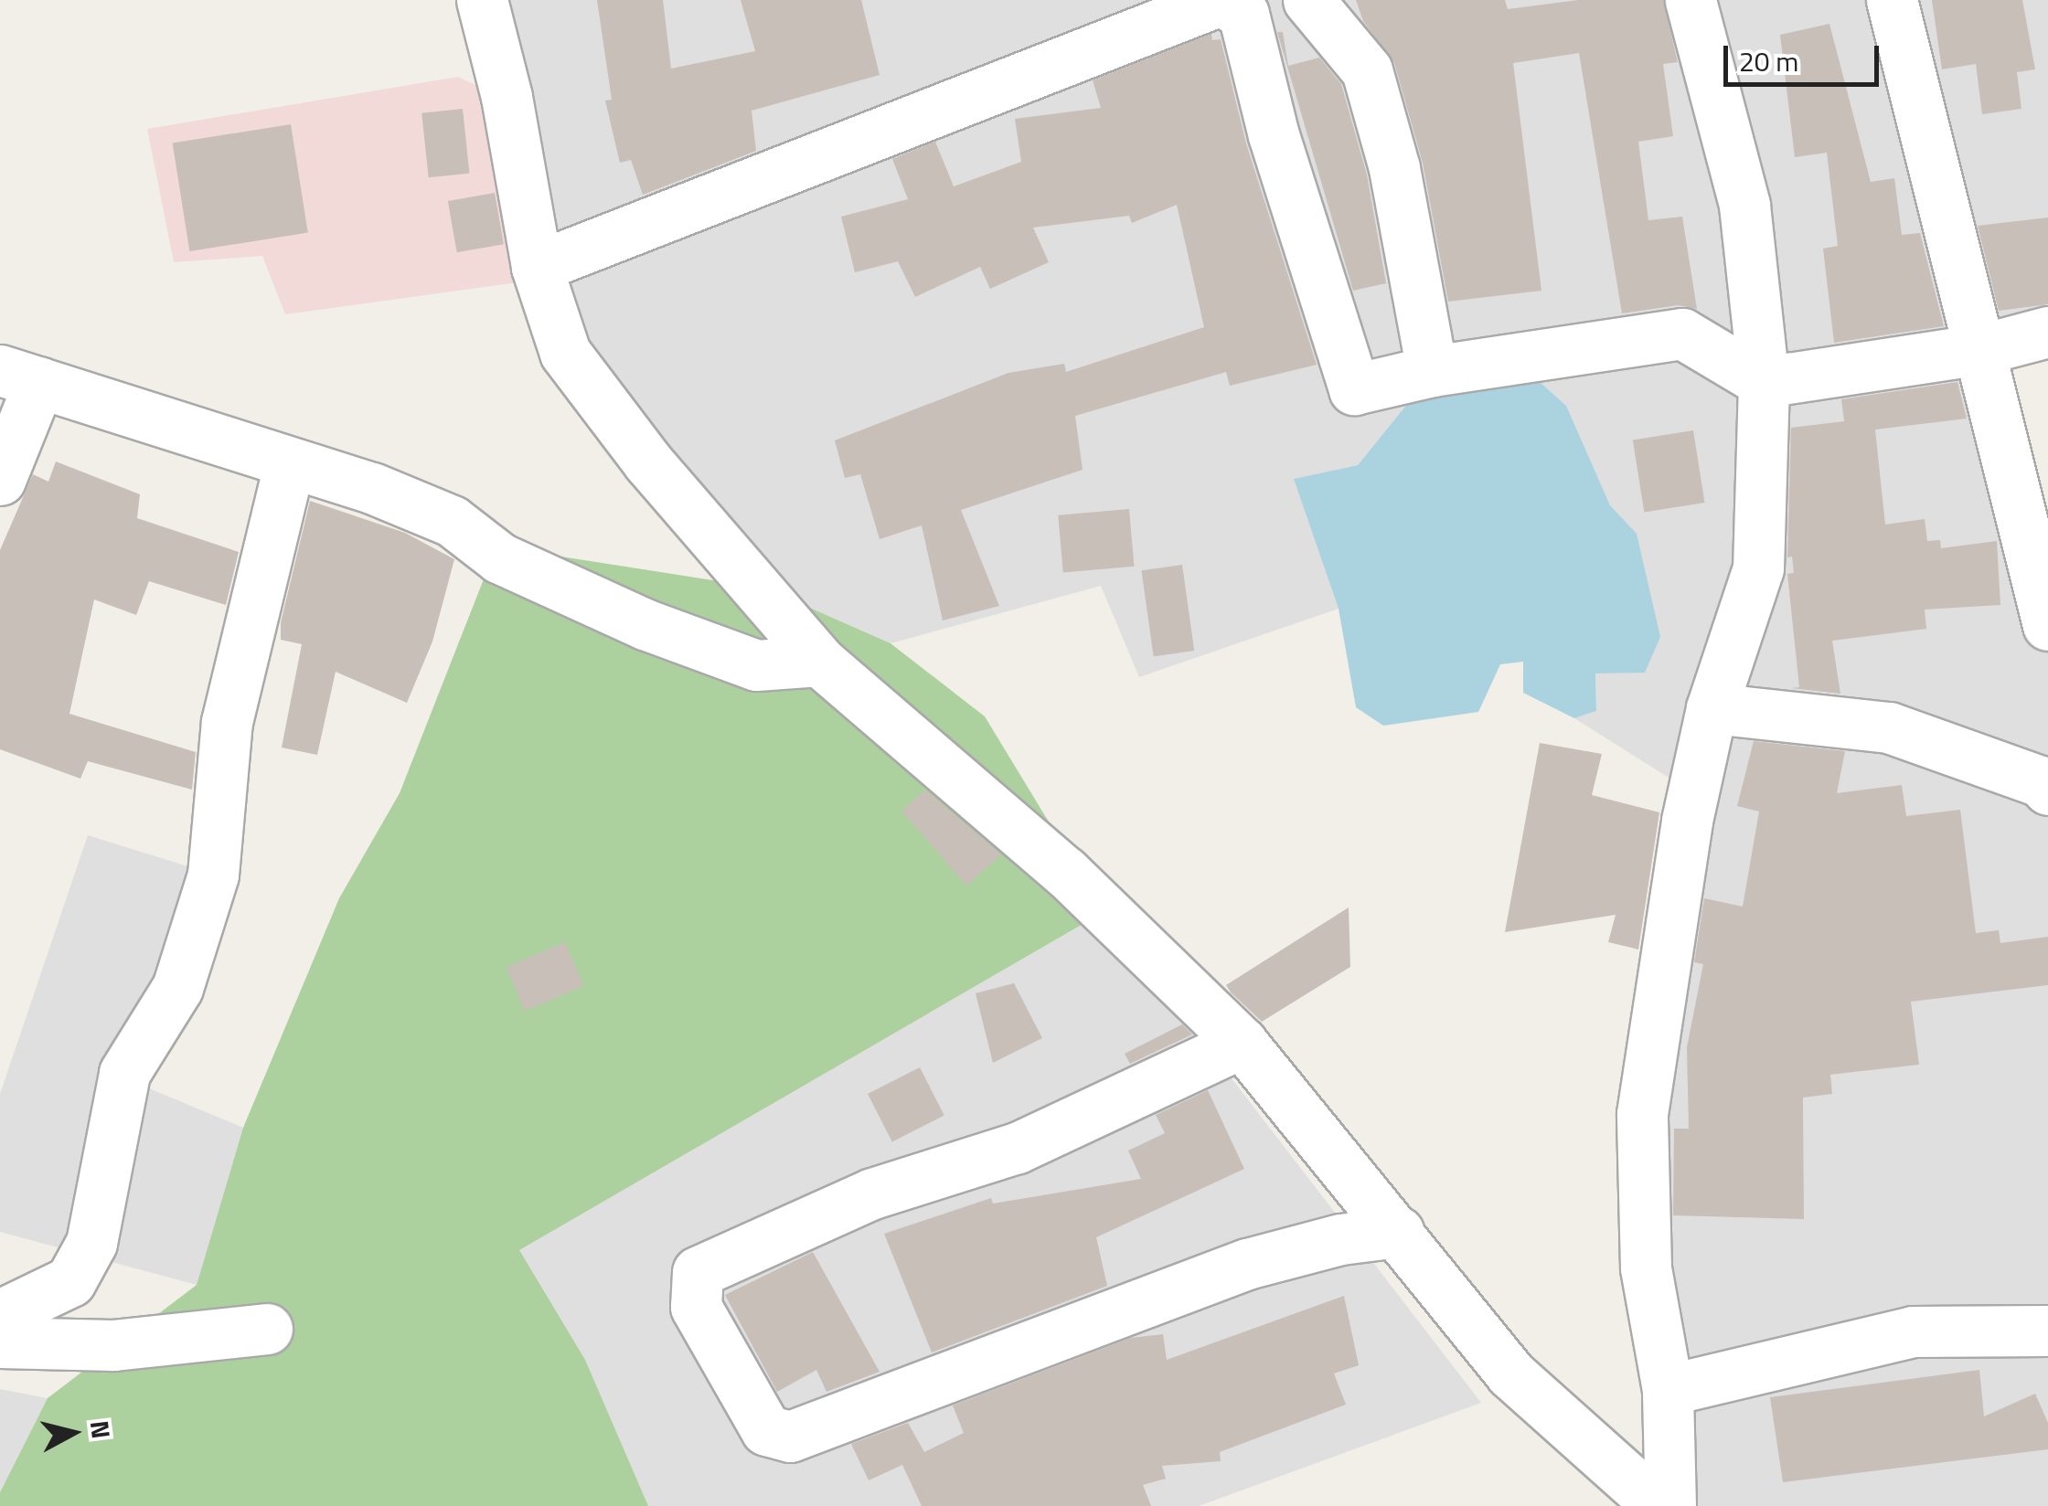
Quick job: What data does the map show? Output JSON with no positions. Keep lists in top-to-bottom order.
{
  "scale_bar": "20 m",
  "north": "right"
}
